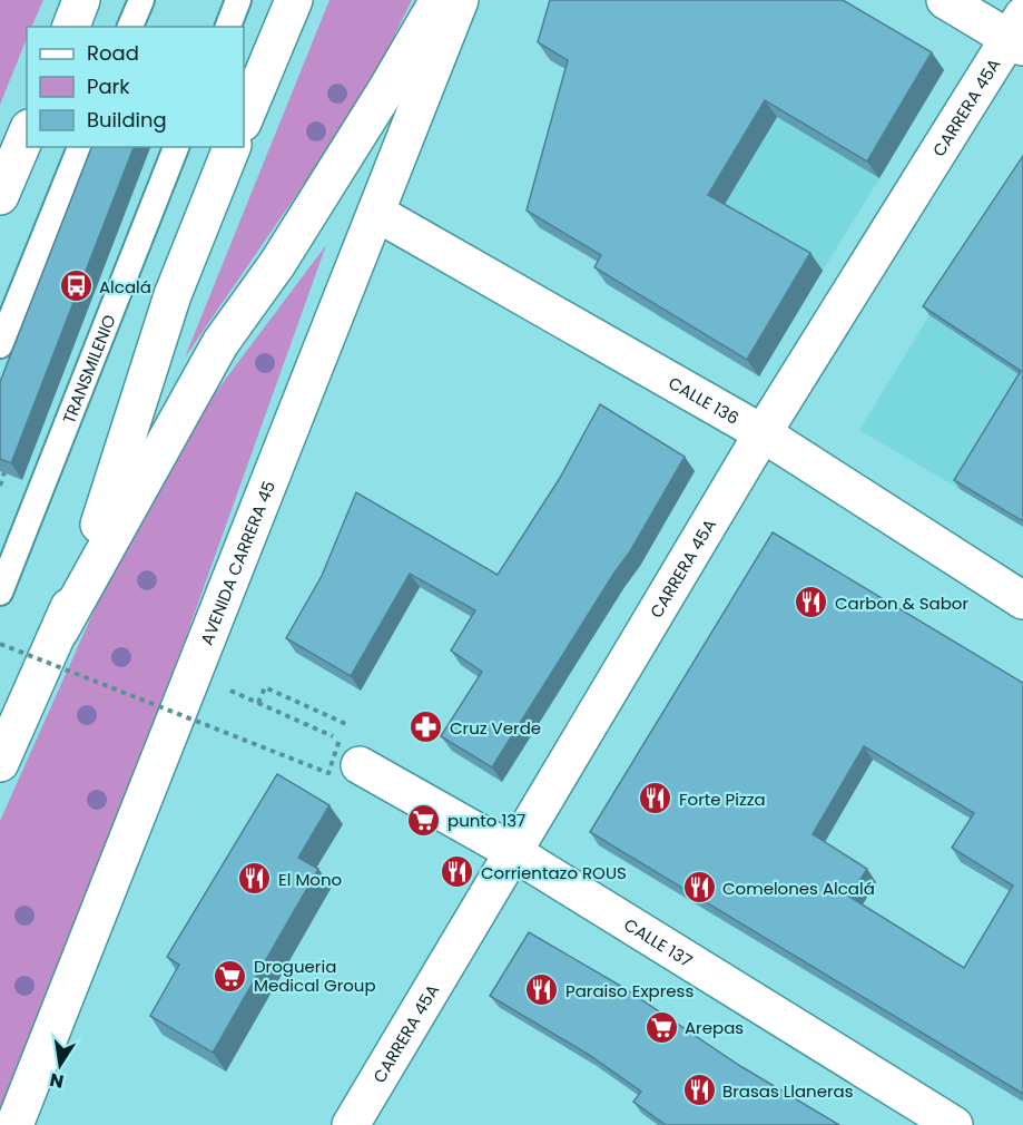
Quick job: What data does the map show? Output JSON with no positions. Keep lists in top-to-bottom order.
{
  "streets": {
    "main road": [
      "CARRERA 45A",
      "CALLE 136",
      "AVENIDA CARRERA 45",
      "CALLE 137"
    ],
    "lane": ["TRANSMILENIO"]
  },
  "crossings": [
    ["CARRERA 45A", "CALLE 136"],
    ["CARRERA 45A", "CALLE 137"],
    ["CALLE 136", "AVENIDA CARRERA 45"]
  ],
  "places": {
    "bus stop": ["Alcalá"],
    "restaurant": [
      "Carbon & Sabor",
      "Forte Pizza",
      "Corrientazo ROUS",
      "El Mono",
      "Comelones Alcalá",
      "Paraiso Express",
      "Brasas Llaneras"
    ],
    "pharmacy": ["Cruz Verde"],
    "supermarket": ["punto 137", "Drogueria Medical Group", "Arepas"]
  },
  "legend": ["Road", "Park", "Building"],
  "north": "bottom"
}
